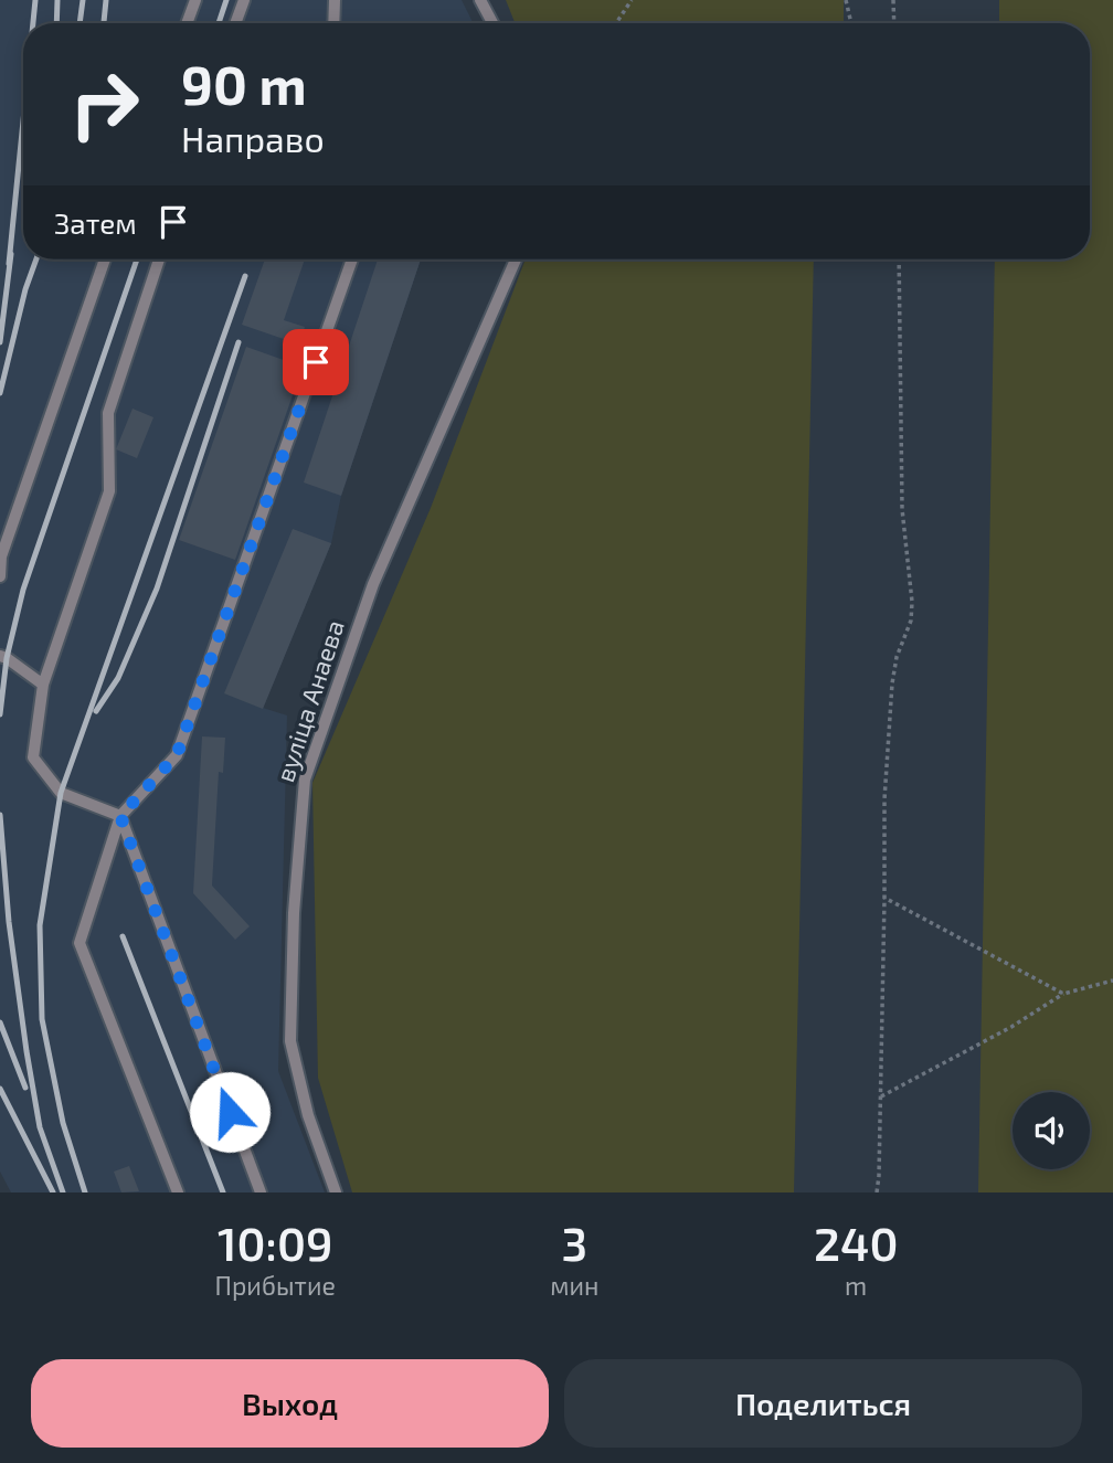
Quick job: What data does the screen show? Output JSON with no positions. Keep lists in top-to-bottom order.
{
  "streets": {
    "lane": ["вуліца Анаева"]
  },
  "page": {
    "turn": ["90 m", "Направо"],
    "then": "Затем",
    "eta": [
      "10:09",
      "Прибытие",
      "3",
      "мин",
      "240",
      "m"
    ],
    "buttons": ["Выход", "Поделиться"]
  }
}
